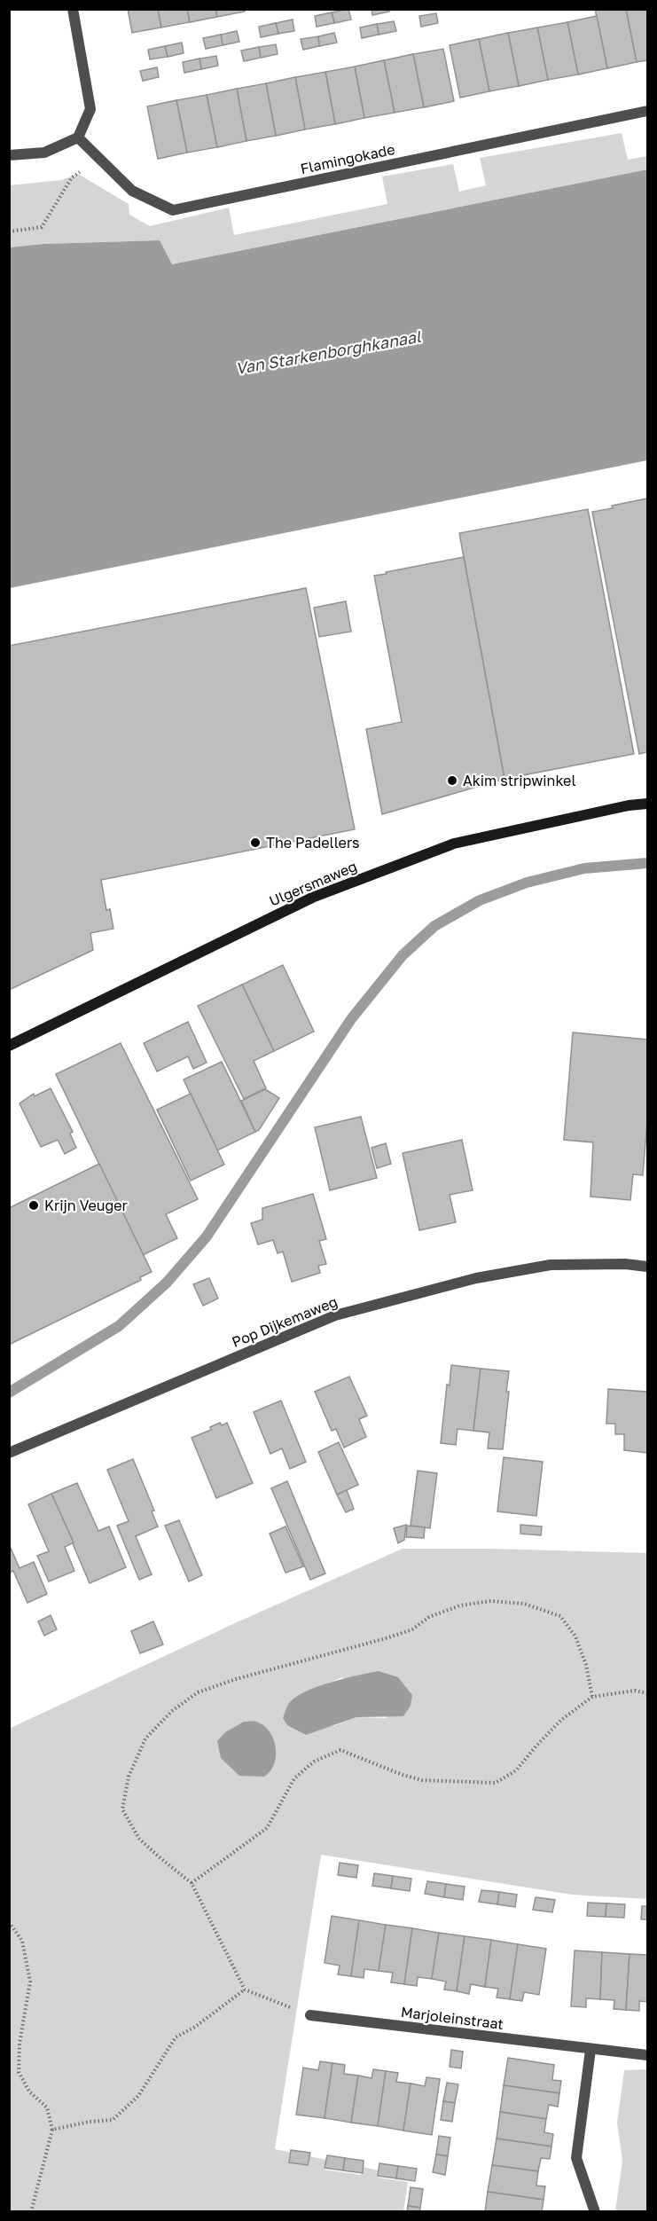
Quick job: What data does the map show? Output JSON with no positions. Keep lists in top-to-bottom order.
{
  "streets": {
    "street": [
      "Flamingokade",
      "Ulgersmaweg",
      "Pop Dijkemaweg",
      "Marjoleinstraat"
    ]
  },
  "water": ["Van Starkenborghkanaal"],
  "places": ["Akim stripwinkel", "The Padellers", "Krijn Veuger"]
}
